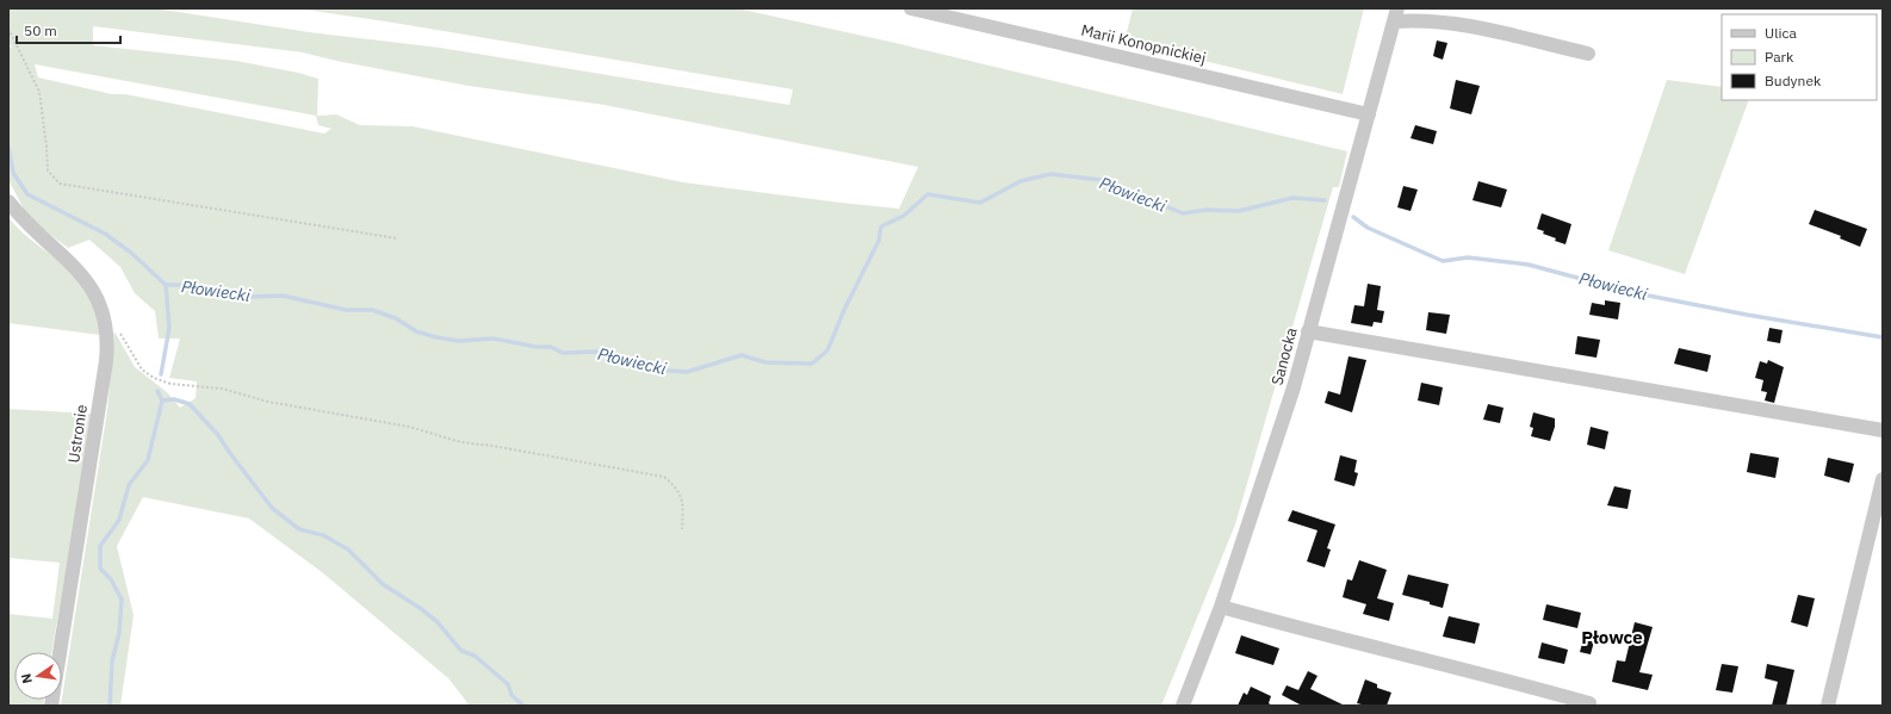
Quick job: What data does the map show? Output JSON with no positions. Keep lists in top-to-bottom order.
{
  "streets": {
    "street": ["Marii Konopnickiej", "Sanocka", "Ustronie"]
  },
  "crossings": [
    ["Marii Konopnickiej", "Sanocka"]
  ],
  "districts": ["Płowce"],
  "water": ["Płowiecki"],
  "legend": ["Ulica", "Park", "Budynek"],
  "scale_bar": "50 m",
  "north": "left"
}
